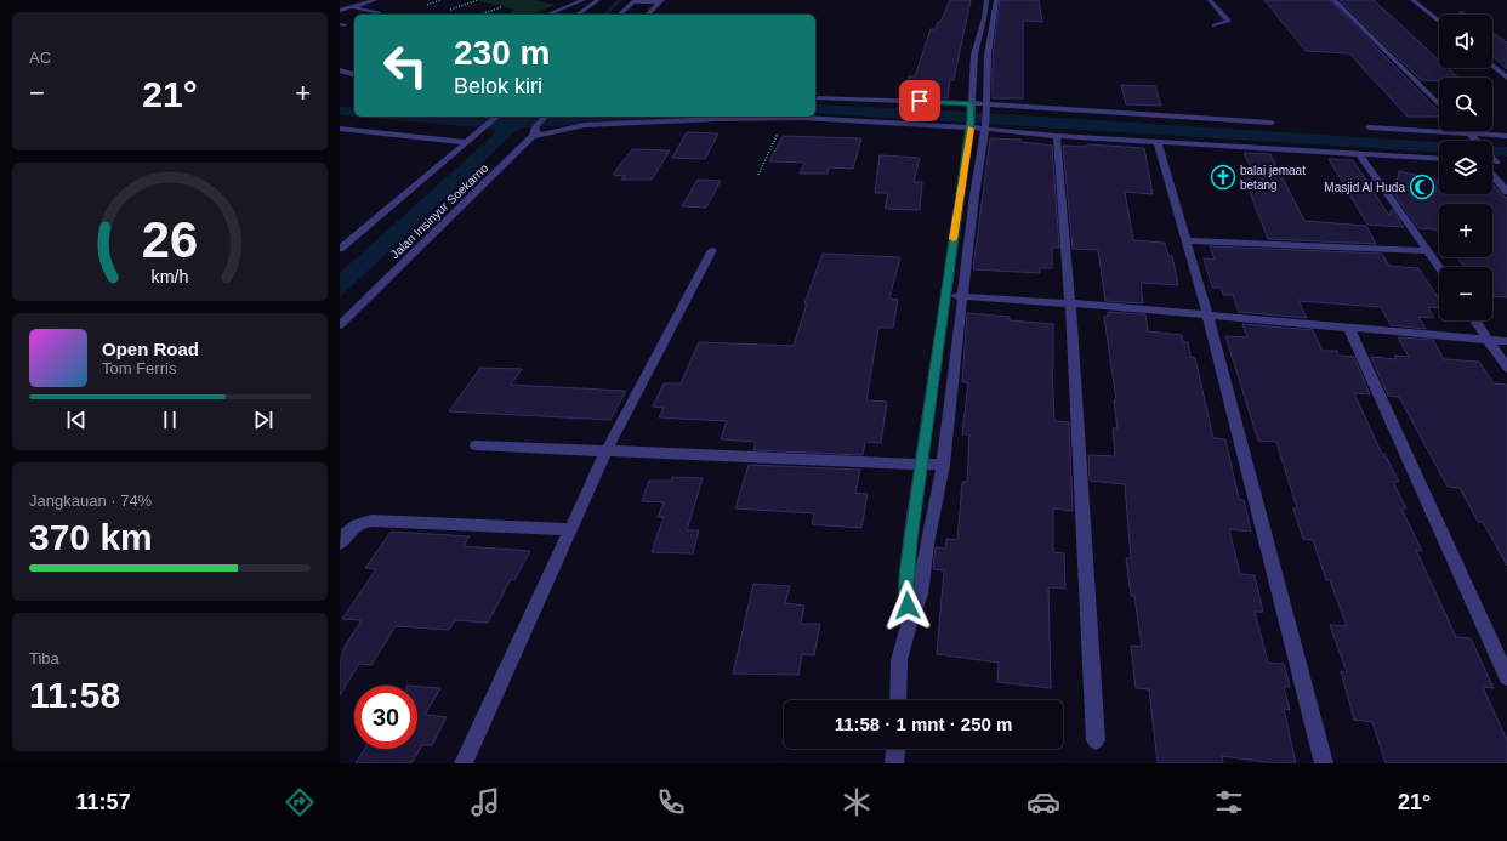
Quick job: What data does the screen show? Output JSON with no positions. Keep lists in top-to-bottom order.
{
  "streets": {
    "street": ["Jalan Insinyur Soekarno"]
  },
  "places": {
    "church": ["balai jemaat betang"],
    "mosque": ["Masjid Al Huda"]
  },
  "page": {
    "tile": [
      "AC",
      ["Jangkauan · 74%", "370 km"],
      ["Tiba", "11:58"]
    ],
    "map_buttons": ["+", "−"],
    "turn": ["230 m", "Belok kiri"],
    "heat": ["−", "21°", "+"],
    "song": ["Open Road", "Tom Ferris"],
    "limit": "30",
    "trip": "11:58 · 1 mnt · 250 m",
    "tabs": ["11:57", "21°"],
    "gauge": ["26", "km/h"]
  }
}
